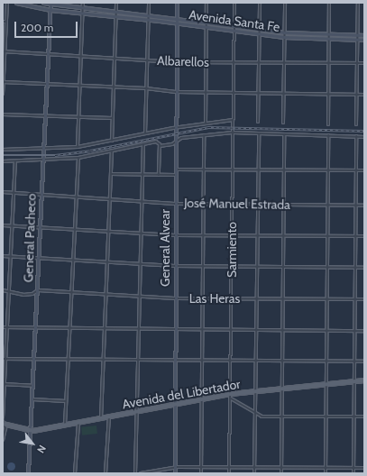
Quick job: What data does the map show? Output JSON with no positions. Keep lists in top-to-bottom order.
{
  "streets": {
    "main road": ["Avenida del Libertador"],
    "street": [
      "Avenida Santa Fe",
      "Albarellos",
      "José Manuel Estrada",
      "General Pacheco",
      "General Alvear",
      "Sarmiento",
      "Las Heras"
    ]
  },
  "crossings": [
    ["Avenida Santa Fe", "General Pacheco"],
    ["Avenida Santa Fe", "General Alvear"],
    ["Avenida Santa Fe", "Sarmiento"],
    ["Albarellos", "General Pacheco"],
    ["Albarellos", "General Alvear"],
    ["Albarellos", "Sarmiento"],
    ["José Manuel Estrada", "General Pacheco"],
    ["José Manuel Estrada", "General Alvear"],
    ["José Manuel Estrada", "Sarmiento"],
    ["General Pacheco", "Las Heras"],
    ["General Pacheco", "Avenida del Libertador"],
    ["General Alvear", "Las Heras"],
    ["General Alvear", "Avenida del Libertador"],
    ["Sarmiento", "Las Heras"],
    ["Sarmiento", "Avenida del Libertador"]
  ],
  "scale_bar": "200 m",
  "north": "bottom right"
}
